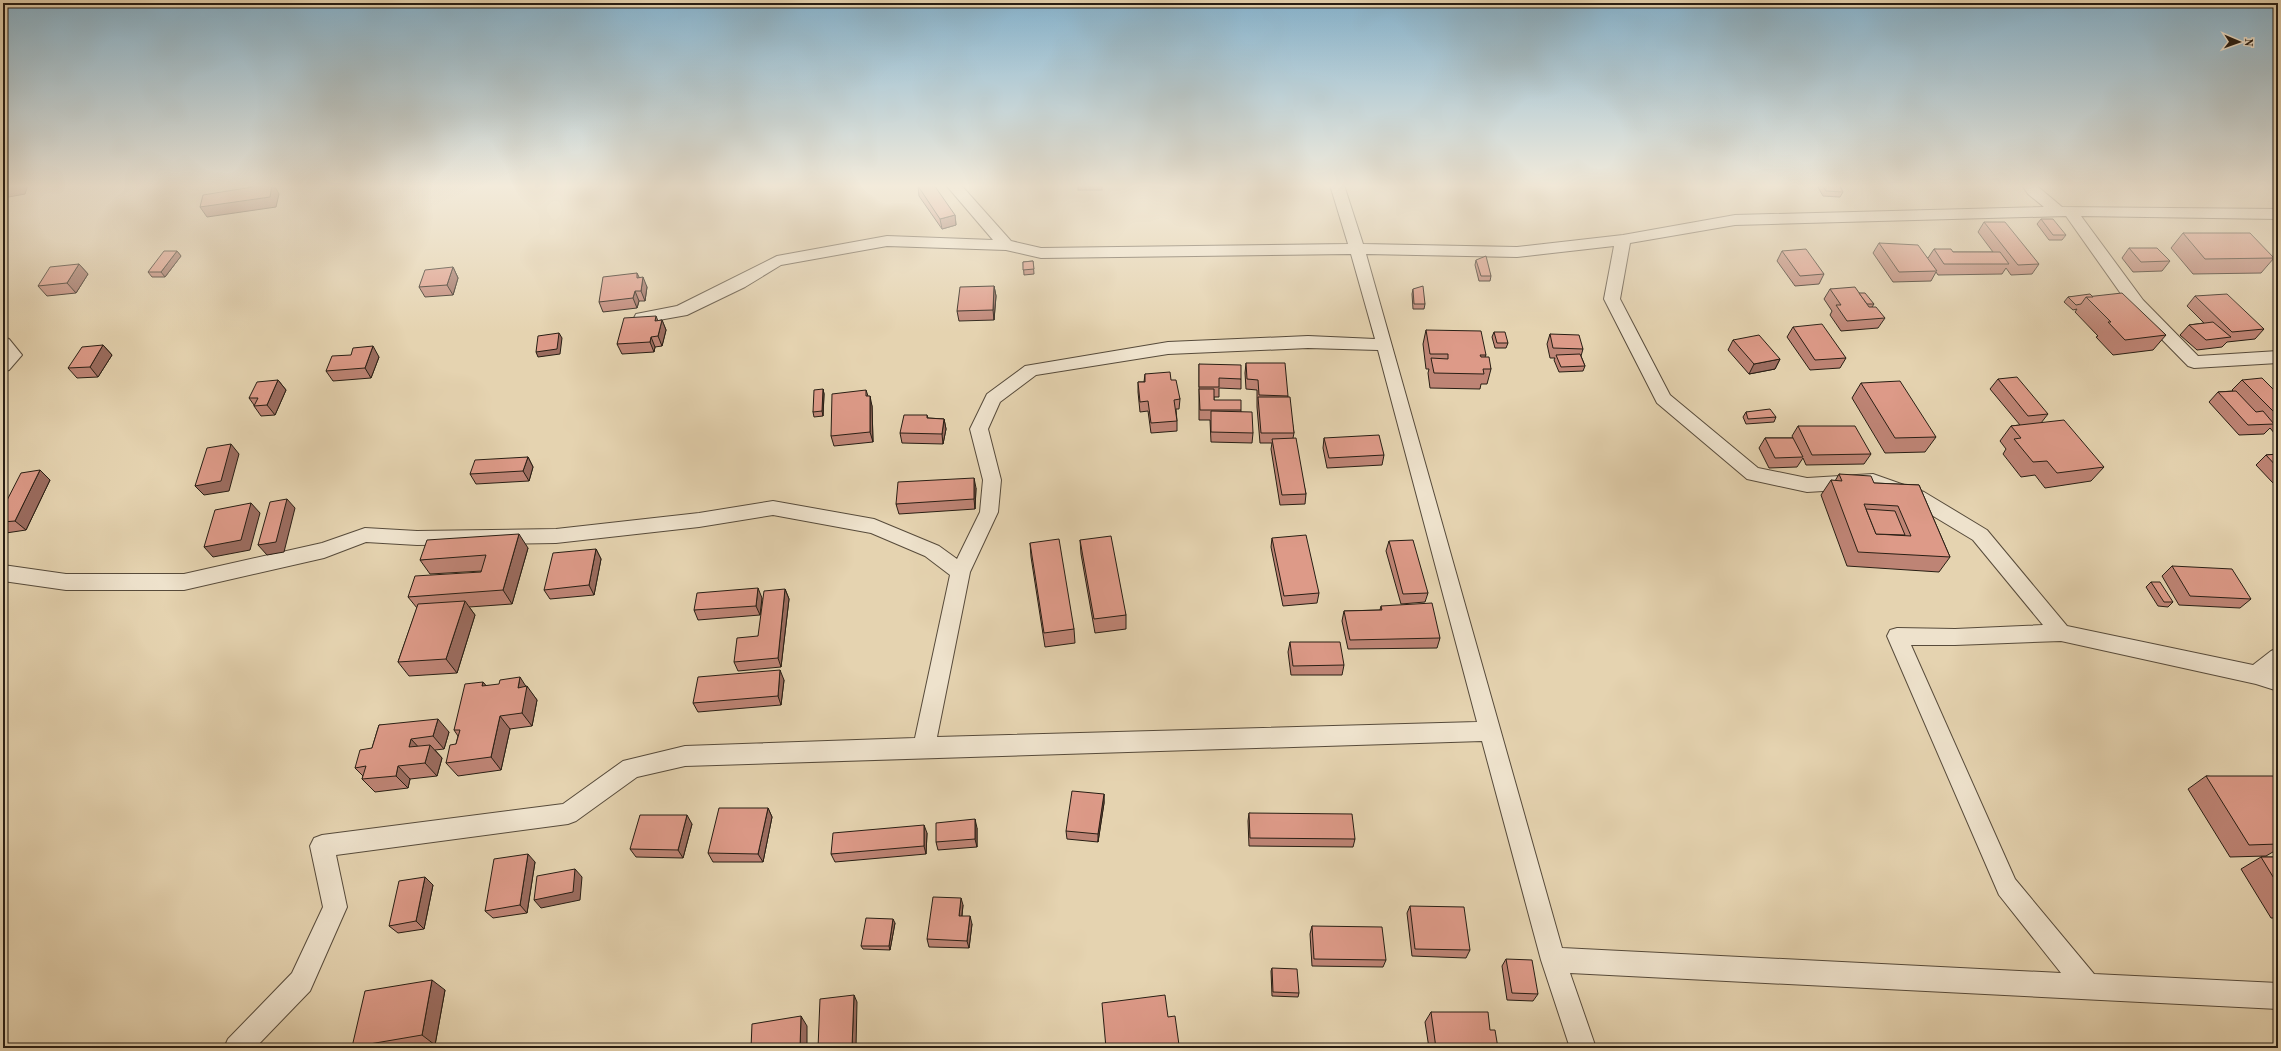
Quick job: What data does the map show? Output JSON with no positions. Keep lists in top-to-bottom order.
{
  "north": "right"
}
